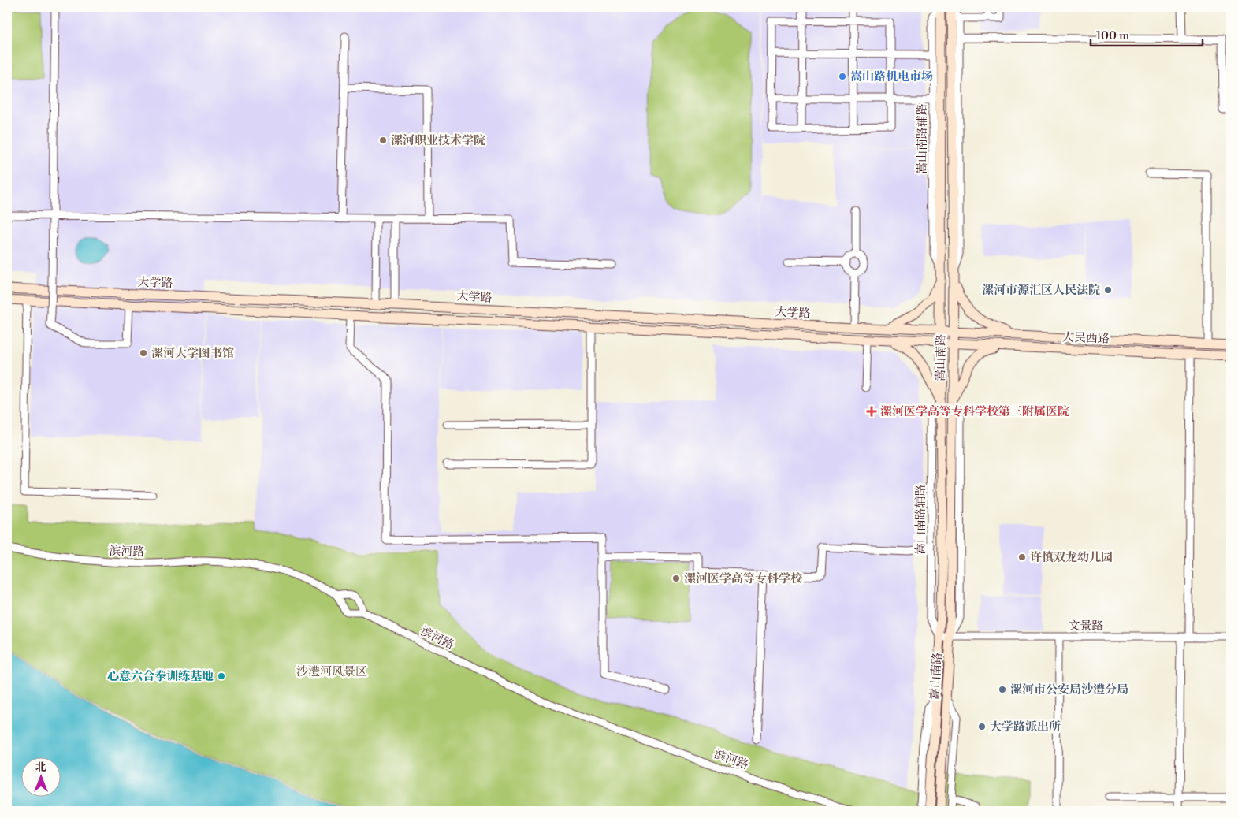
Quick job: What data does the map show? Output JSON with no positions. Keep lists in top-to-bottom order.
{
  "streets": {
    "main road": ["大学路", "人民西路", "嵩山南路"],
    "street": ["嵩山南路辅路", "滨河路", "文景路"]
  },
  "crossings": [
    ["嵩山南路辅路", "嵩山南路"],
    ["嵩山南路辅路", "文景路"],
    ["大学路", "人民西路"],
    ["大学路", "嵩山南路"],
    ["人民西路", "嵩山南路"],
    ["嵩山南路", "文景路"]
  ],
  "parks": ["沙澧河风景区"],
  "places": {
    "other": [
      "嵩山路机电市场",
      "漯河职业技术学院",
      "漯河市源汇区人民法院",
      "漯河大学图书馆",
      "许慎双龙幼儿园",
      "漯河医学高等专科学校",
      "心意六合拳训练基地",
      "漯河市公安局沙澧分局",
      "大学路派出所"
    ],
    "health": ["漯河医学高等专科学校第三附属医院"]
  },
  "scale_bar": "100 m",
  "north": "top"
}
